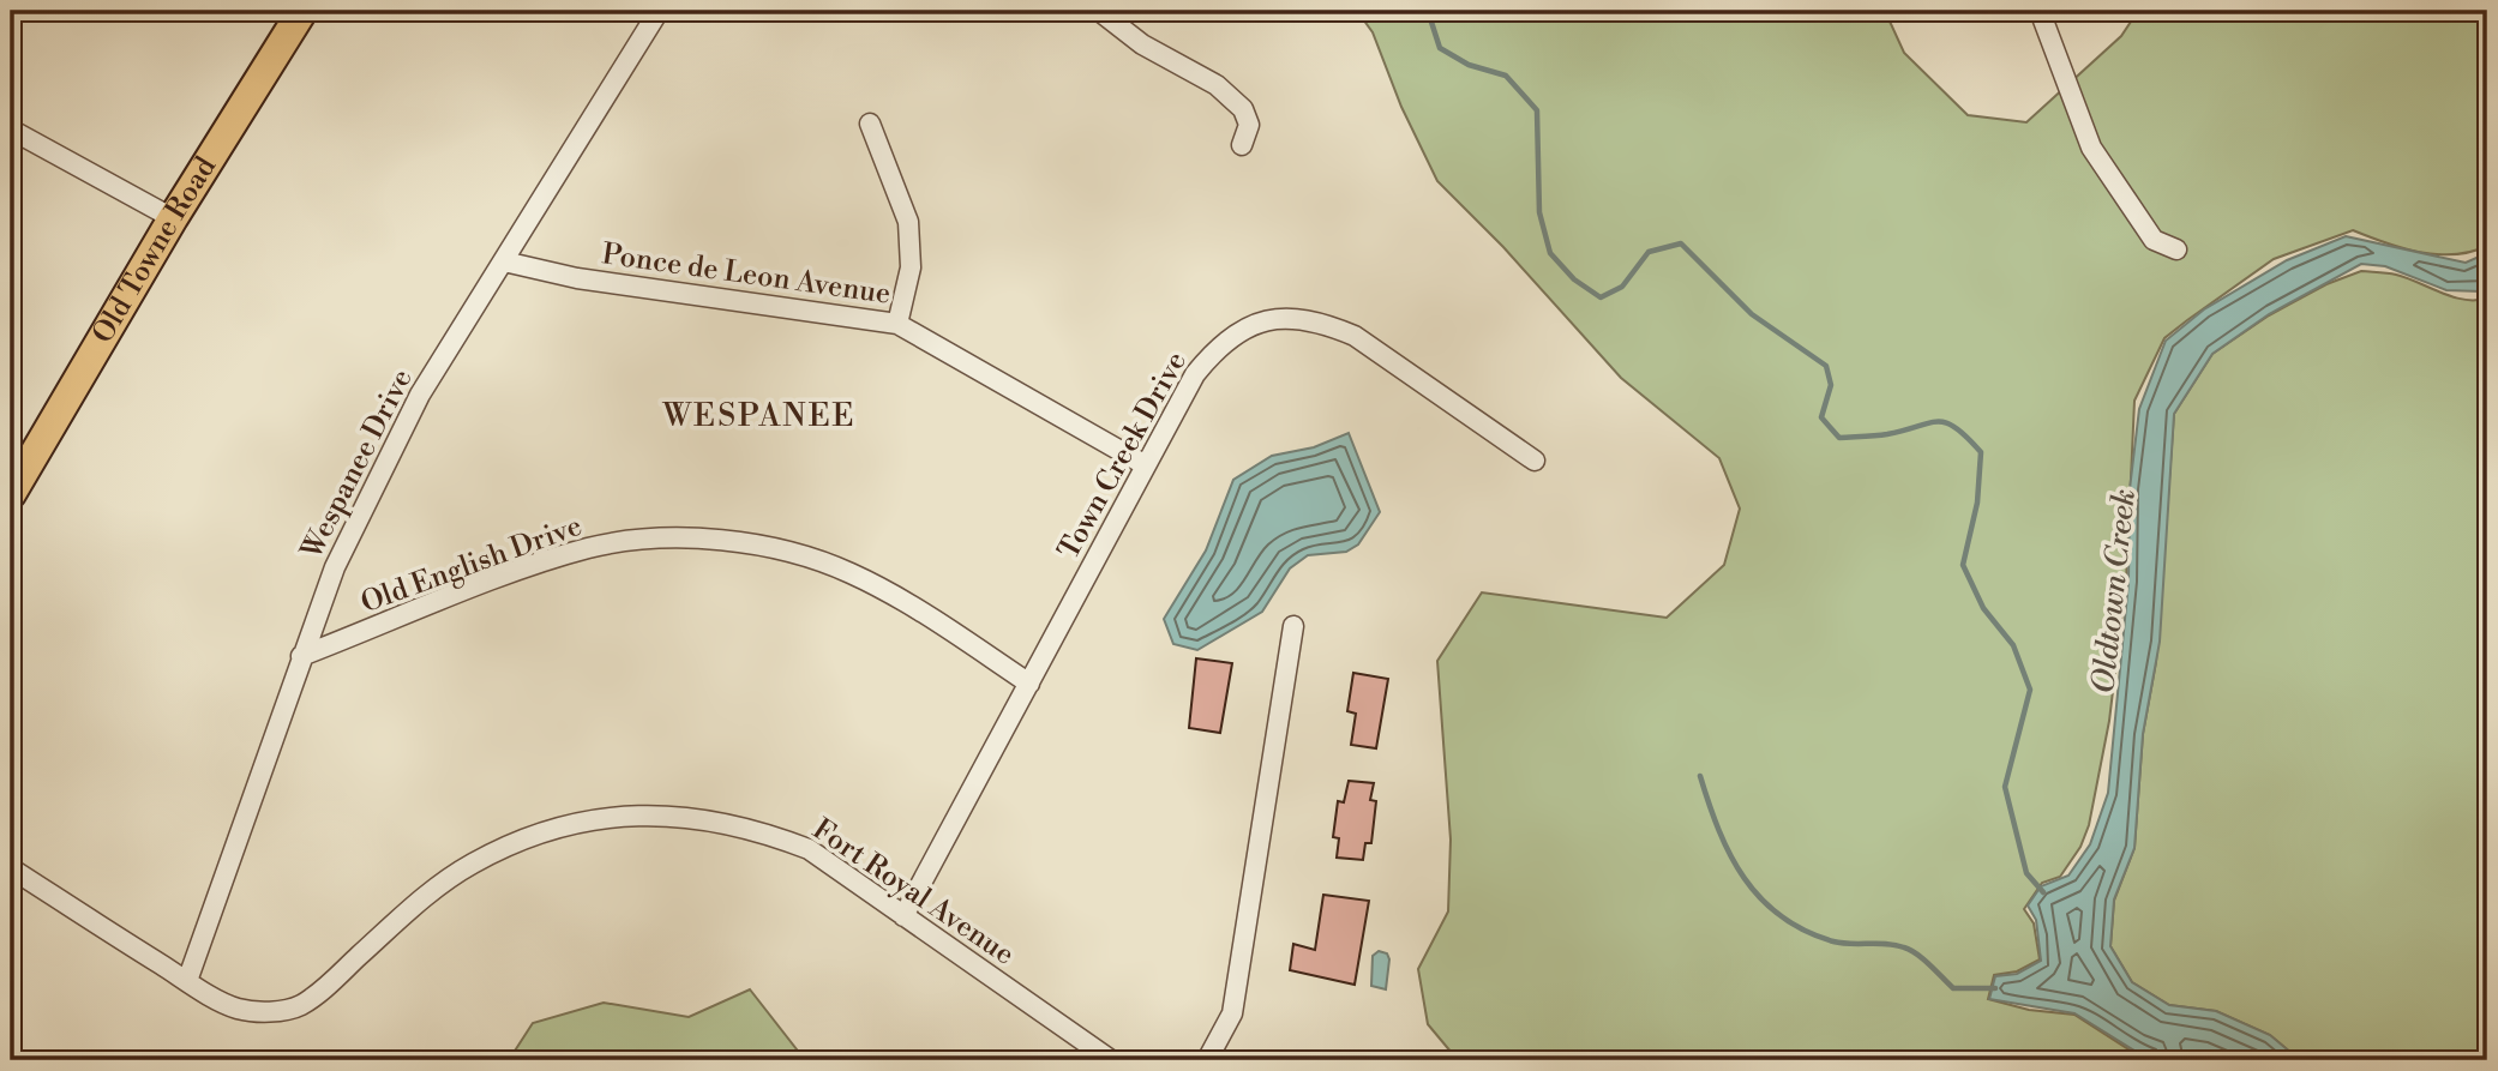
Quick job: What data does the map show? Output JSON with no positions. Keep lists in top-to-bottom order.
{
  "streets": {
    "main road": ["Old Towne Road"],
    "street": [
      "Ponce de Leon Avenue",
      "Town Creek Drive",
      "Wespanee Drive",
      "Old English Drive",
      "Fort Royal Avenue"
    ]
  },
  "crossings": [
    ["Ponce de Leon Avenue", "Town Creek Drive"],
    ["Ponce de Leon Avenue", "Wespanee Drive"],
    ["Town Creek Drive", "Old English Drive"],
    ["Town Creek Drive", "Fort Royal Avenue"],
    ["Wespanee Drive", "Old English Drive"],
    ["Wespanee Drive", "Fort Royal Avenue"]
  ],
  "districts": ["WESPANEE"],
  "water": ["Oldtown Creek"]
}
